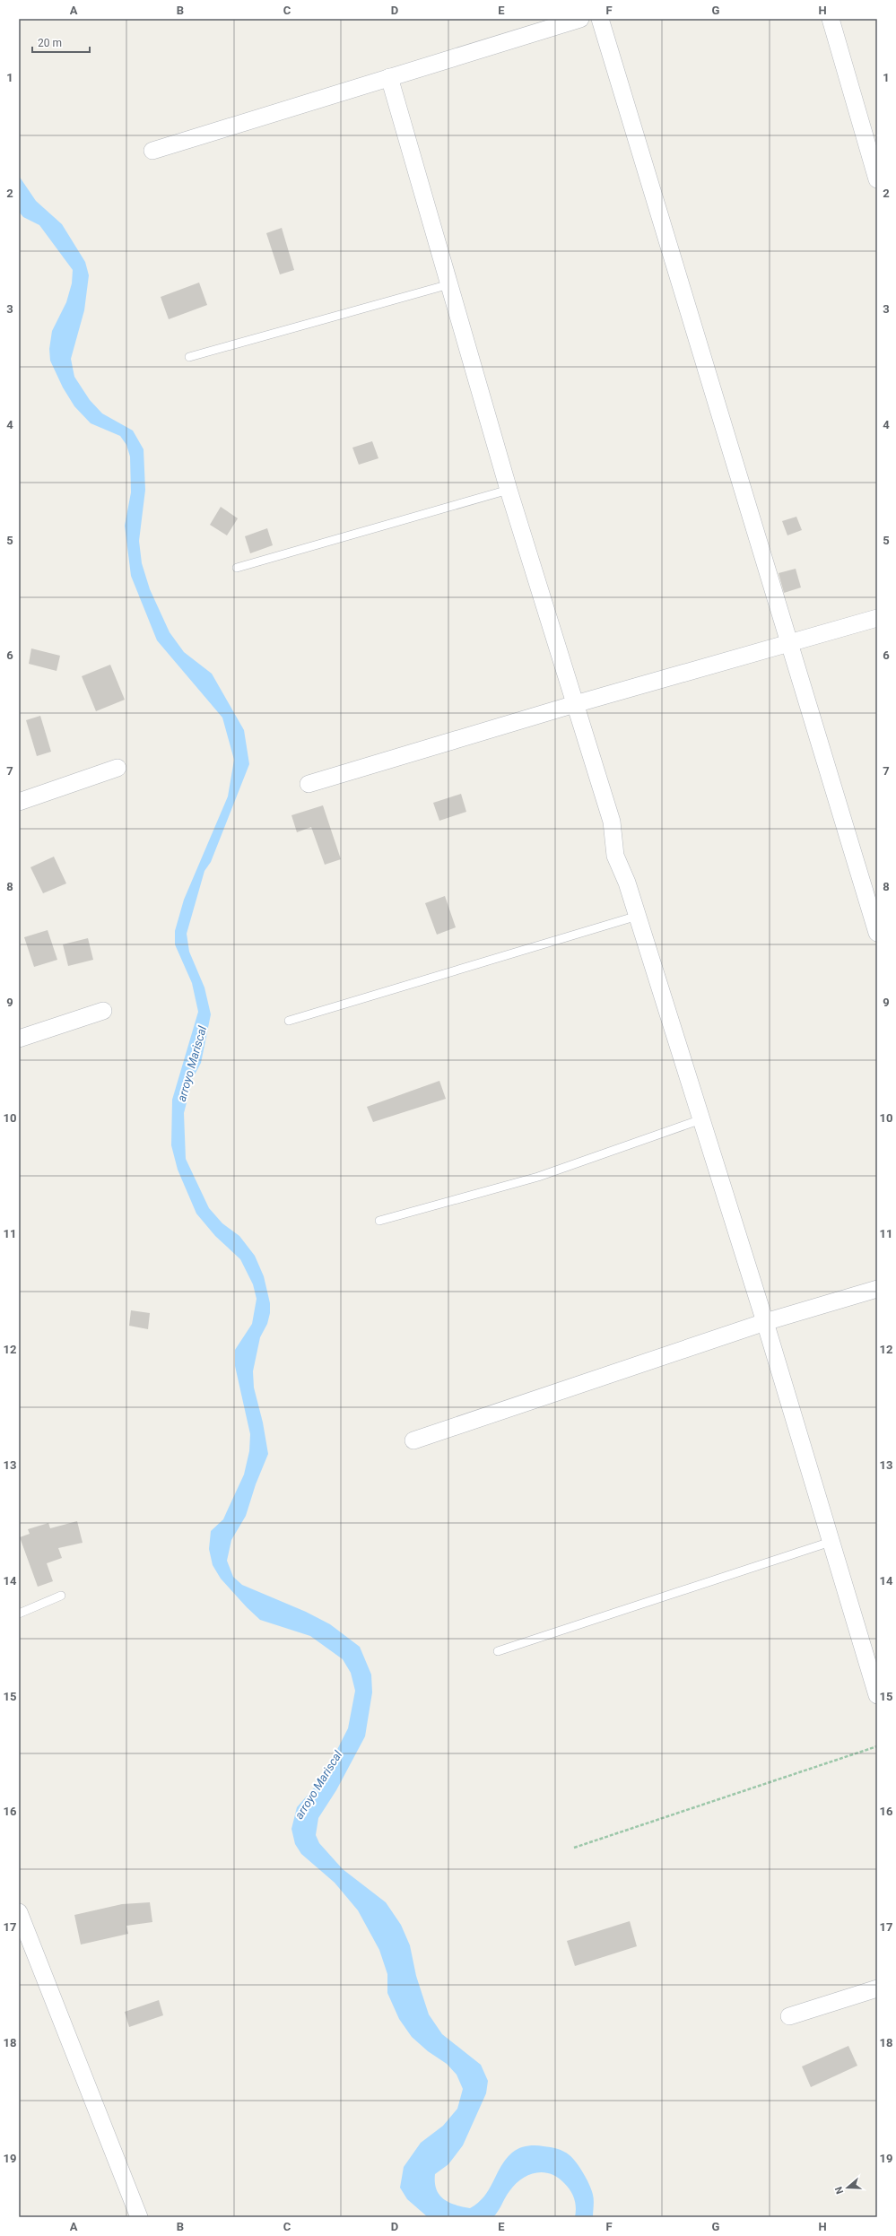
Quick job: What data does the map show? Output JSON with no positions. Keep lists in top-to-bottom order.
{
  "water": ["arroyo Mariscal"],
  "scale_bar": "20 m",
  "north": "left",
  "grid": {
    "columns": [
      "A",
      "B",
      "C",
      "D",
      "E",
      "F",
      "G",
      "H"
    ],
    "rows": [
      "1",
      "2",
      "3",
      "4",
      "5",
      "6",
      "7",
      "8",
      "9",
      "10",
      "11",
      "12",
      "13",
      "14",
      "15",
      "16",
      "17",
      "18",
      "19"
    ]
  }
}
